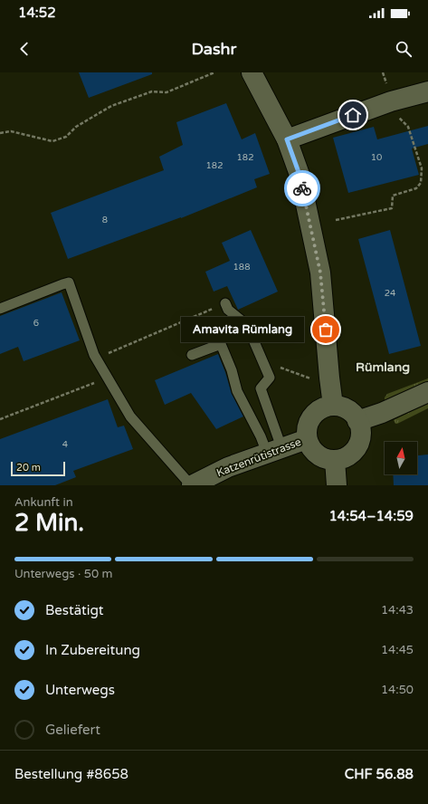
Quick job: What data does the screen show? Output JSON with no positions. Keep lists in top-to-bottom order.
{
  "streets": {
    "street": ["Katzenrütistrasse"]
  },
  "districts": ["Rümlang"],
  "places": ["Amavita Rümlang"],
  "house_numbers": [
    "182",
    "10",
    "182",
    "8",
    "188",
    "24",
    "6",
    "4"
  ],
  "scale_bar": "20 m",
  "north": "top",
  "page": {
    "status": "14:52",
    "header": "Dashr",
    "bubble": "Amavita Rümlang",
    "scale": "20 m",
    "heading": ["2 Min.", "Ankunft in", "14:54–14:59"],
    "panel": ["Bestellung #8658", "CHF 56.88"],
    "bar": "Unterwegs · 50 m",
    "list": [
      ["Bestätigt", "14:43"],
      ["In Zubereitung", "14:45"],
      ["Unterwegs", "14:50"],
      "Geliefert"
    ]
  }
}
